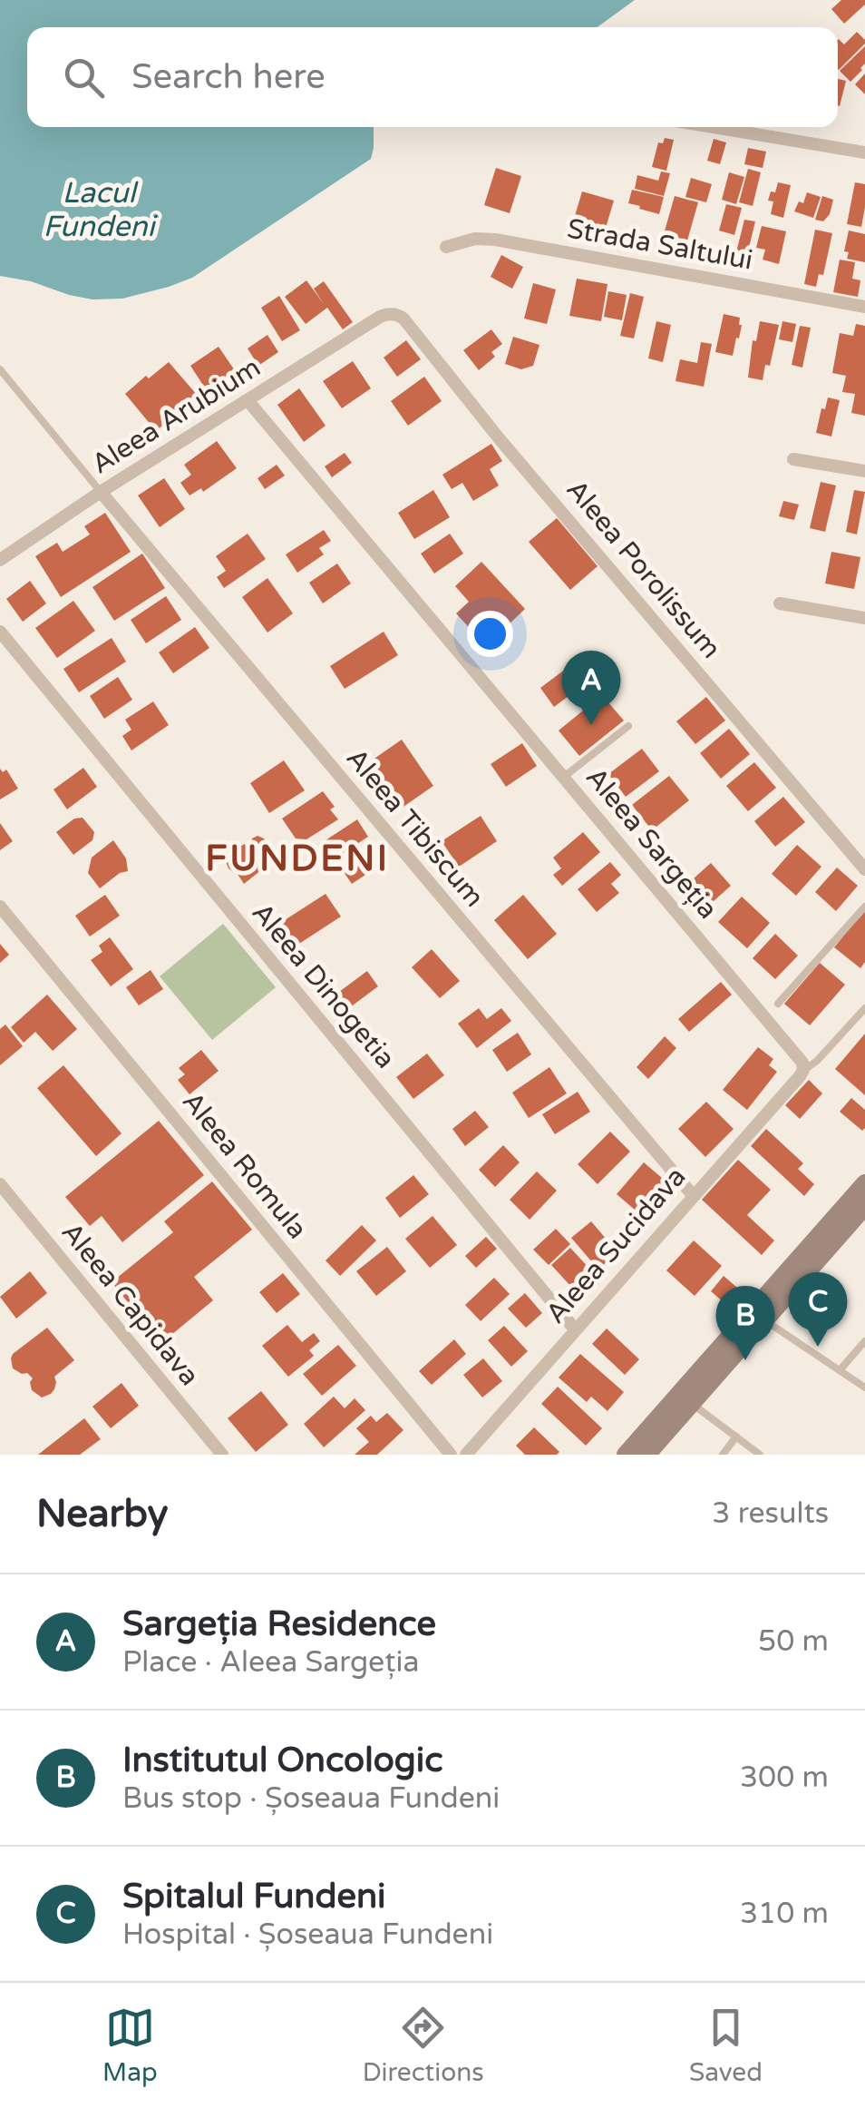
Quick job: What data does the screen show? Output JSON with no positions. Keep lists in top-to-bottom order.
{
  "streets": {
    "street": [
      "Strada Saltului",
      "Aleea Arubium",
      "Aleea Porolissum",
      "Aleea Tibiscum",
      "Aleea Sargeția",
      "Aleea Dinogetia",
      "Aleea Romula",
      "Aleea Sucidava",
      "Aleea Capidava"
    ]
  },
  "crossings": [
    ["Aleea Arubium", "Aleea Porolissum"],
    ["Aleea Arubium", "Aleea Tibiscum"],
    ["Aleea Arubium", "Aleea Sargeția"],
    ["Aleea Tibiscum", "Aleea Sucidava"],
    ["Aleea Sargeția", "Aleea Sucidava"],
    ["Aleea Dinogetia", "Aleea Sucidava"]
  ],
  "districts": ["FUNDENI"],
  "water": ["Lacul Fundeni"],
  "page": {
    "search": "Search here",
    "pins": ["A", "C", "B"],
    "heading": ["Nearby", "3 results"],
    "list": [
      {
        "mark": "A",
        "name": "Sargeția Residence",
        "note": "Place · Aleea Sargeția",
        "value": "50 m"
      },
      {
        "mark": "B",
        "name": "Institutul Oncologic",
        "note": "Bus stop · Șoseaua Fundeni",
        "value": "300 m"
      },
      {
        "mark": "C",
        "name": "Spitalul Fundeni",
        "note": "Hospital · Șoseaua Fundeni",
        "value": "310 m"
      }
    ],
    "nav": ["Map", "Directions", "Saved"]
  }
}
